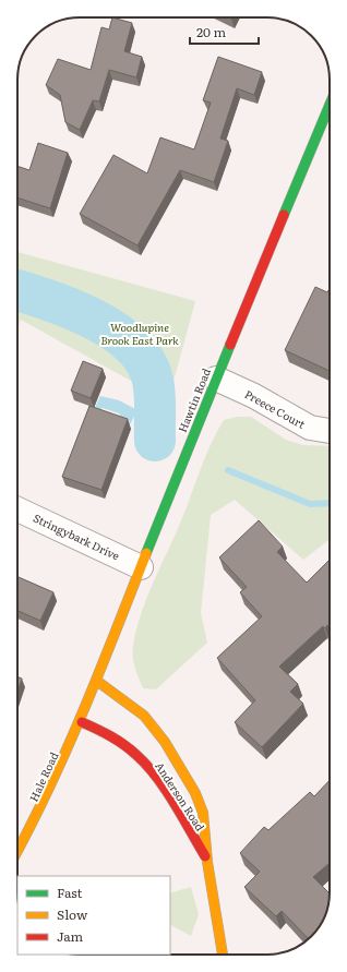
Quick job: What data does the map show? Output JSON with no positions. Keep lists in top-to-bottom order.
{
  "streets": {
    "main road": ["Hawtin Road", "Hale Road", "Anderson Road"],
    "street": ["Preece Court", "Stringybark Drive"]
  },
  "crossings": [
    ["Hawtin Road", "Preece Court"],
    ["Hawtin Road", "Stringybark Drive"],
    ["Hawtin Road", "Hale Road"],
    ["Hawtin Road", "Anderson Road"],
    ["Hale Road", "Anderson Road"]
  ],
  "parks": ["Woodlupine Brook East Park"],
  "legend": ["Fast", "Slow", "Jam"],
  "scale_bar": "20 m"
}
